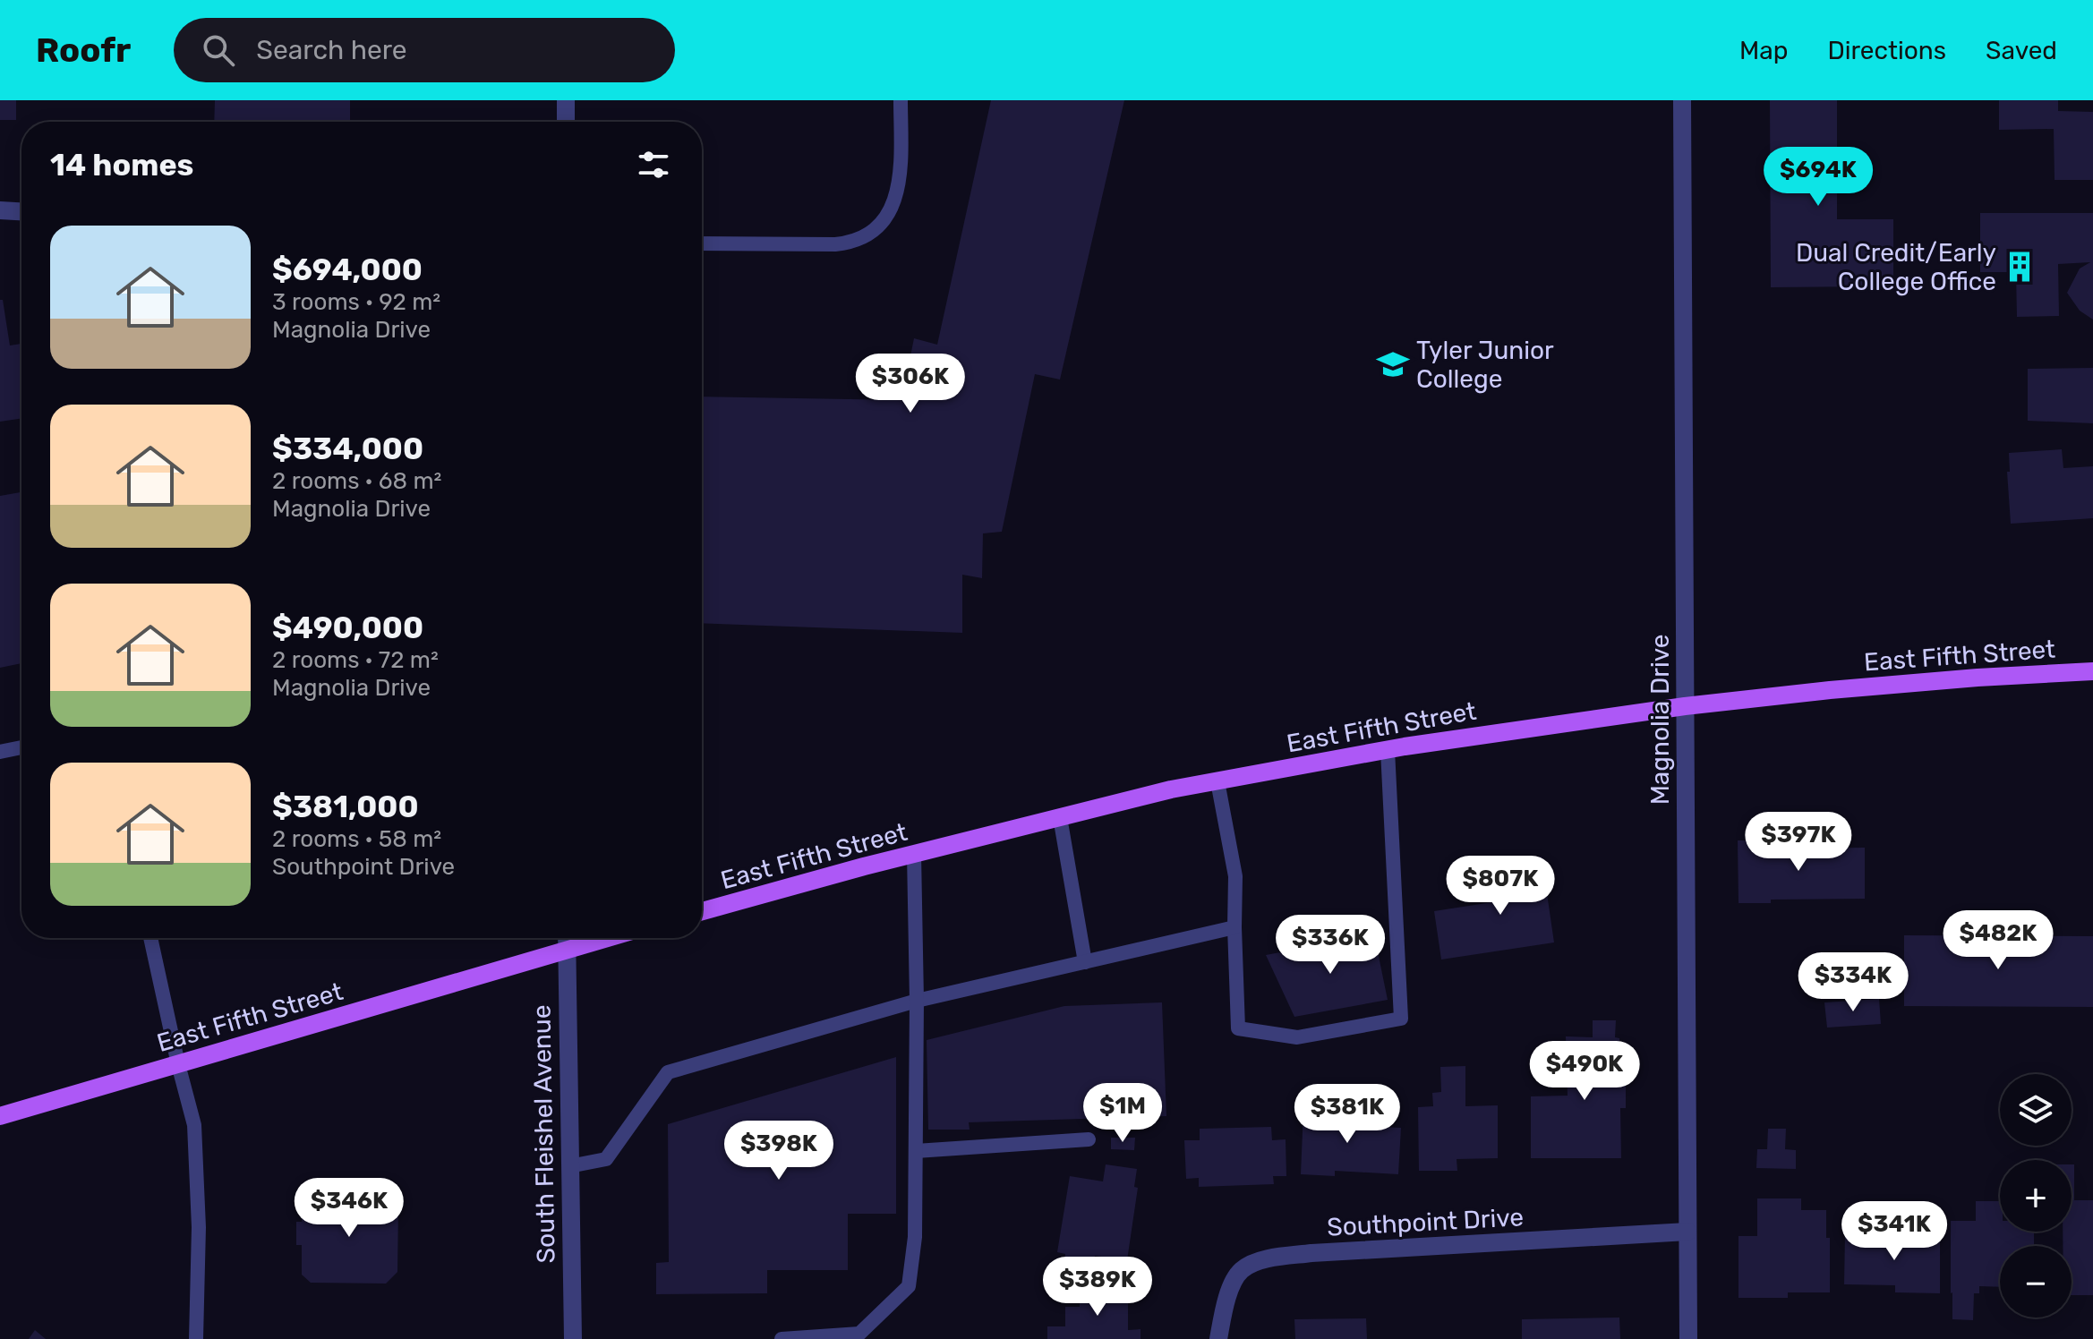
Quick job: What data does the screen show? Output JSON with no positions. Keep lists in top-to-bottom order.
{
  "streets": {
    "main road": ["East Fifth Street"],
    "street": ["Magnolia Drive", "South Fleishel Avenue", "Southpoint Drive"]
  },
  "crossings": [
    ["East Fifth Street", "Magnolia Drive"],
    ["East Fifth Street", "South Fleishel Avenue"],
    ["Magnolia Drive", "Southpoint Drive"]
  ],
  "places": {
    "building": ["Dual Credit/Early College Office"],
    "school or university": ["Tyler Junior College"]
  },
  "page": {
    "header": "Roofr",
    "search": "Search here",
    "nav": ["Map", "Directions", "Saved"],
    "heading": "14 homes",
    "price": [
      "$694K",
      "$306K",
      "$397K",
      "$807K",
      "$482K",
      "$336K",
      "$334K",
      "$490K",
      "$1M",
      "$381K",
      "$398K",
      "$346K",
      "$341K",
      "$389K"
    ],
    "list": [
      {
        "name": "$694,000",
        "note": "3 rooms · 92 m² · Magnolia Drive"
      },
      {
        "name": "$334,000",
        "note": "2 rooms · 68 m² · Magnolia Drive"
      },
      {
        "name": "$490,000",
        "note": "2 rooms · 72 m² · Magnolia Drive"
      },
      {
        "name": "$381,000",
        "note": "2 rooms · 58 m² · Southpoint Drive"
      }
    ],
    "map_buttons": ["+", "−"]
  }
}
